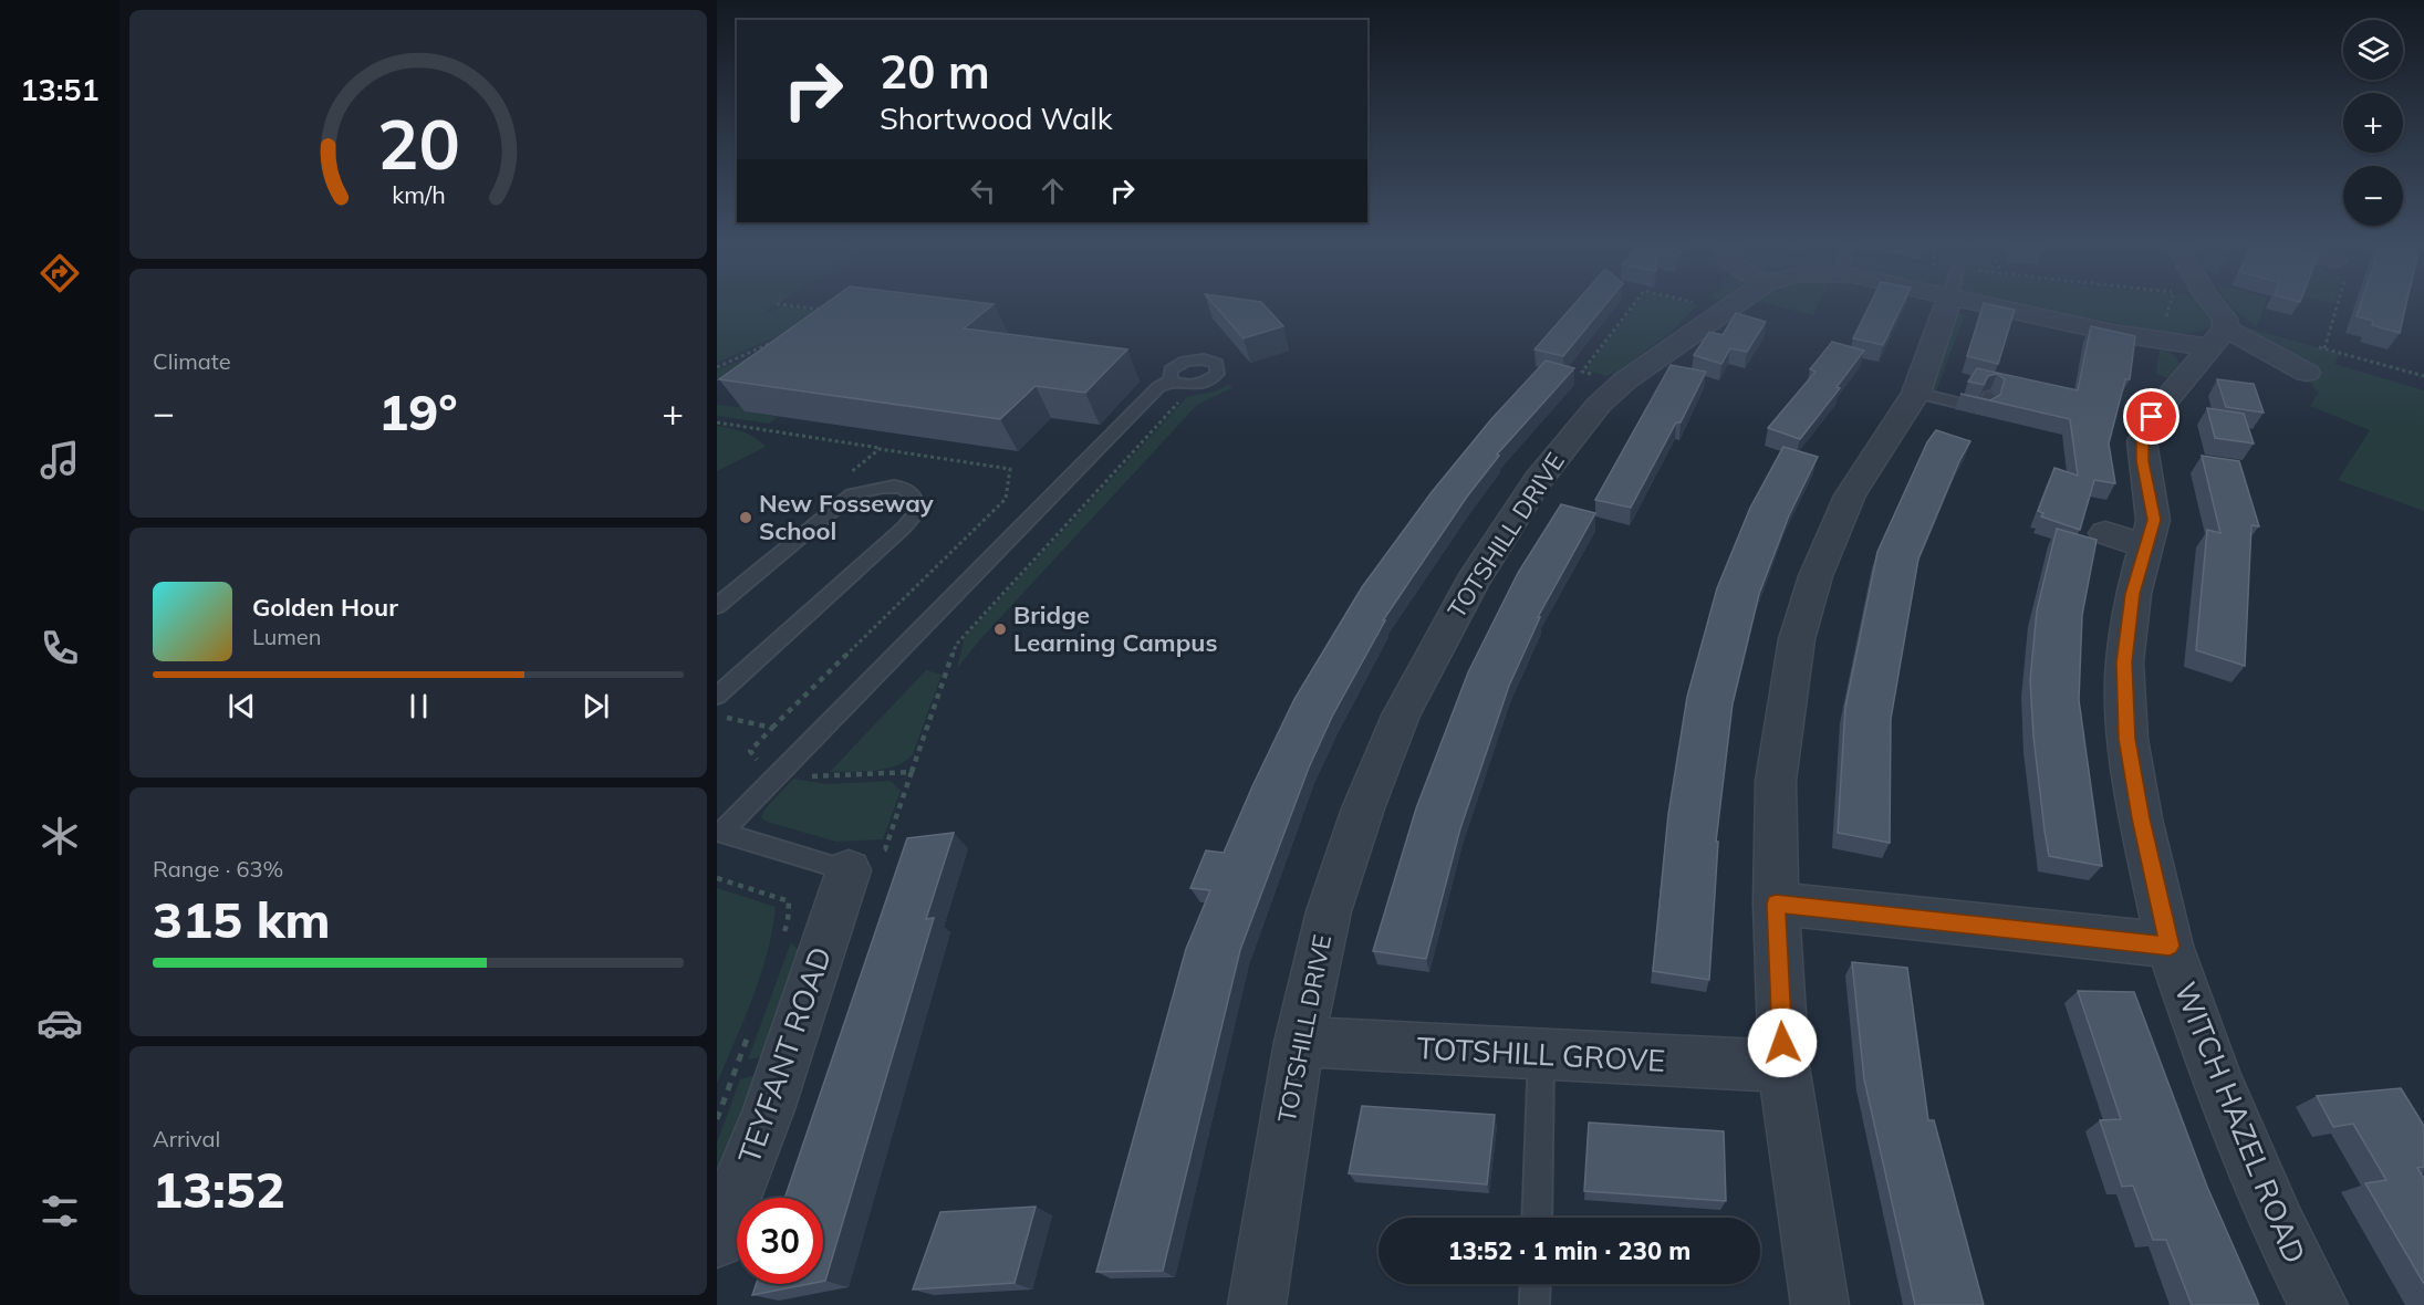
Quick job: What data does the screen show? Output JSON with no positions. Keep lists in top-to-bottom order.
{
  "streets": {
    "street": [
      "TOTSHILL DRIVE",
      "TOTSHILL GROVE",
      "TEYFANT ROAD",
      "WITCH HAZEL ROAD"
    ]
  },
  "crossings": [
    ["TOTSHILL DRIVE", "TOTSHILL GROVE"],
    ["TOTSHILL DRIVE", "WITCH HAZEL ROAD"]
  ],
  "places": ["New Fosseway School", "Bridge Learning Campus"],
  "page": {
    "tabs": "13:51",
    "map_buttons": ["+", "−"],
    "turn": ["20 m", "Shortwood Walk"],
    "tile": [
      "Climate",
      ["Range · 63%", "315 km"],
      ["Arrival", "13:52"]
    ],
    "heat": ["−", "19°", "+"],
    "song": ["Golden Hour", "Lumen"],
    "limit": "30",
    "trip": "13:52 · 1 min · 230 m",
    "gauge": ["20", "km/h"]
  }
}
